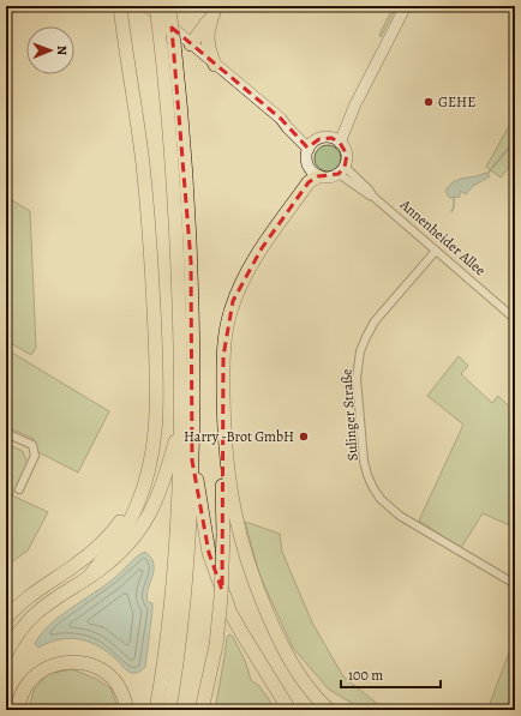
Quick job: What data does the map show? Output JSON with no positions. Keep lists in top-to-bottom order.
{
  "streets": {
    "street": ["Annenheider Allee", "Sulinger Straße"]
  },
  "crossings": [
    ["Annenheider Allee", "Sulinger Straße"]
  ],
  "places": ["GEHE", "Harry -Brot GmbH"],
  "scale_bar": "100 m",
  "north": "right"
}
